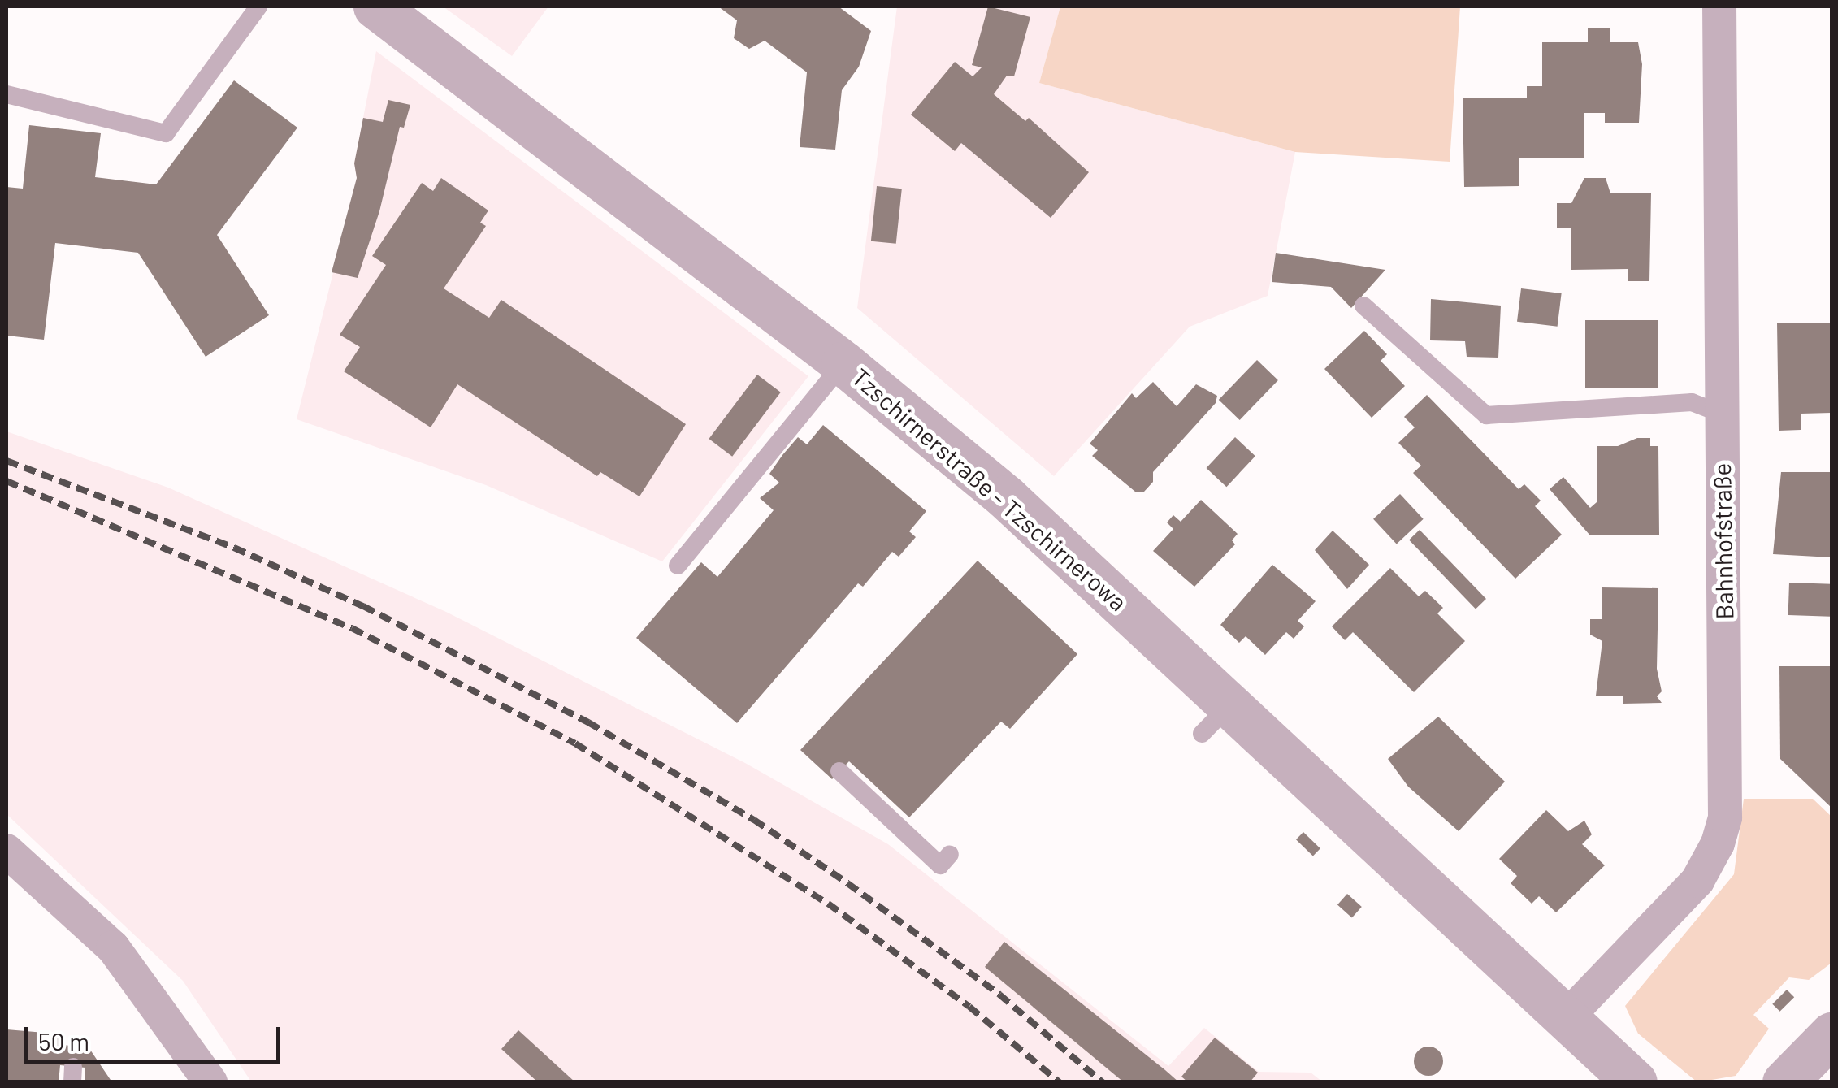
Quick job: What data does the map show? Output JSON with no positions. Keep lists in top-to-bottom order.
{
  "streets": {
    "street": ["Tzschirnerstraße - Tzschirnerowa", "Bahnhofstraße"]
  },
  "crossings": [
    ["Tzschirnerstraße - Tzschirnerowa", "Bahnhofstraße"]
  ],
  "scale_bar": "50 m"
}
